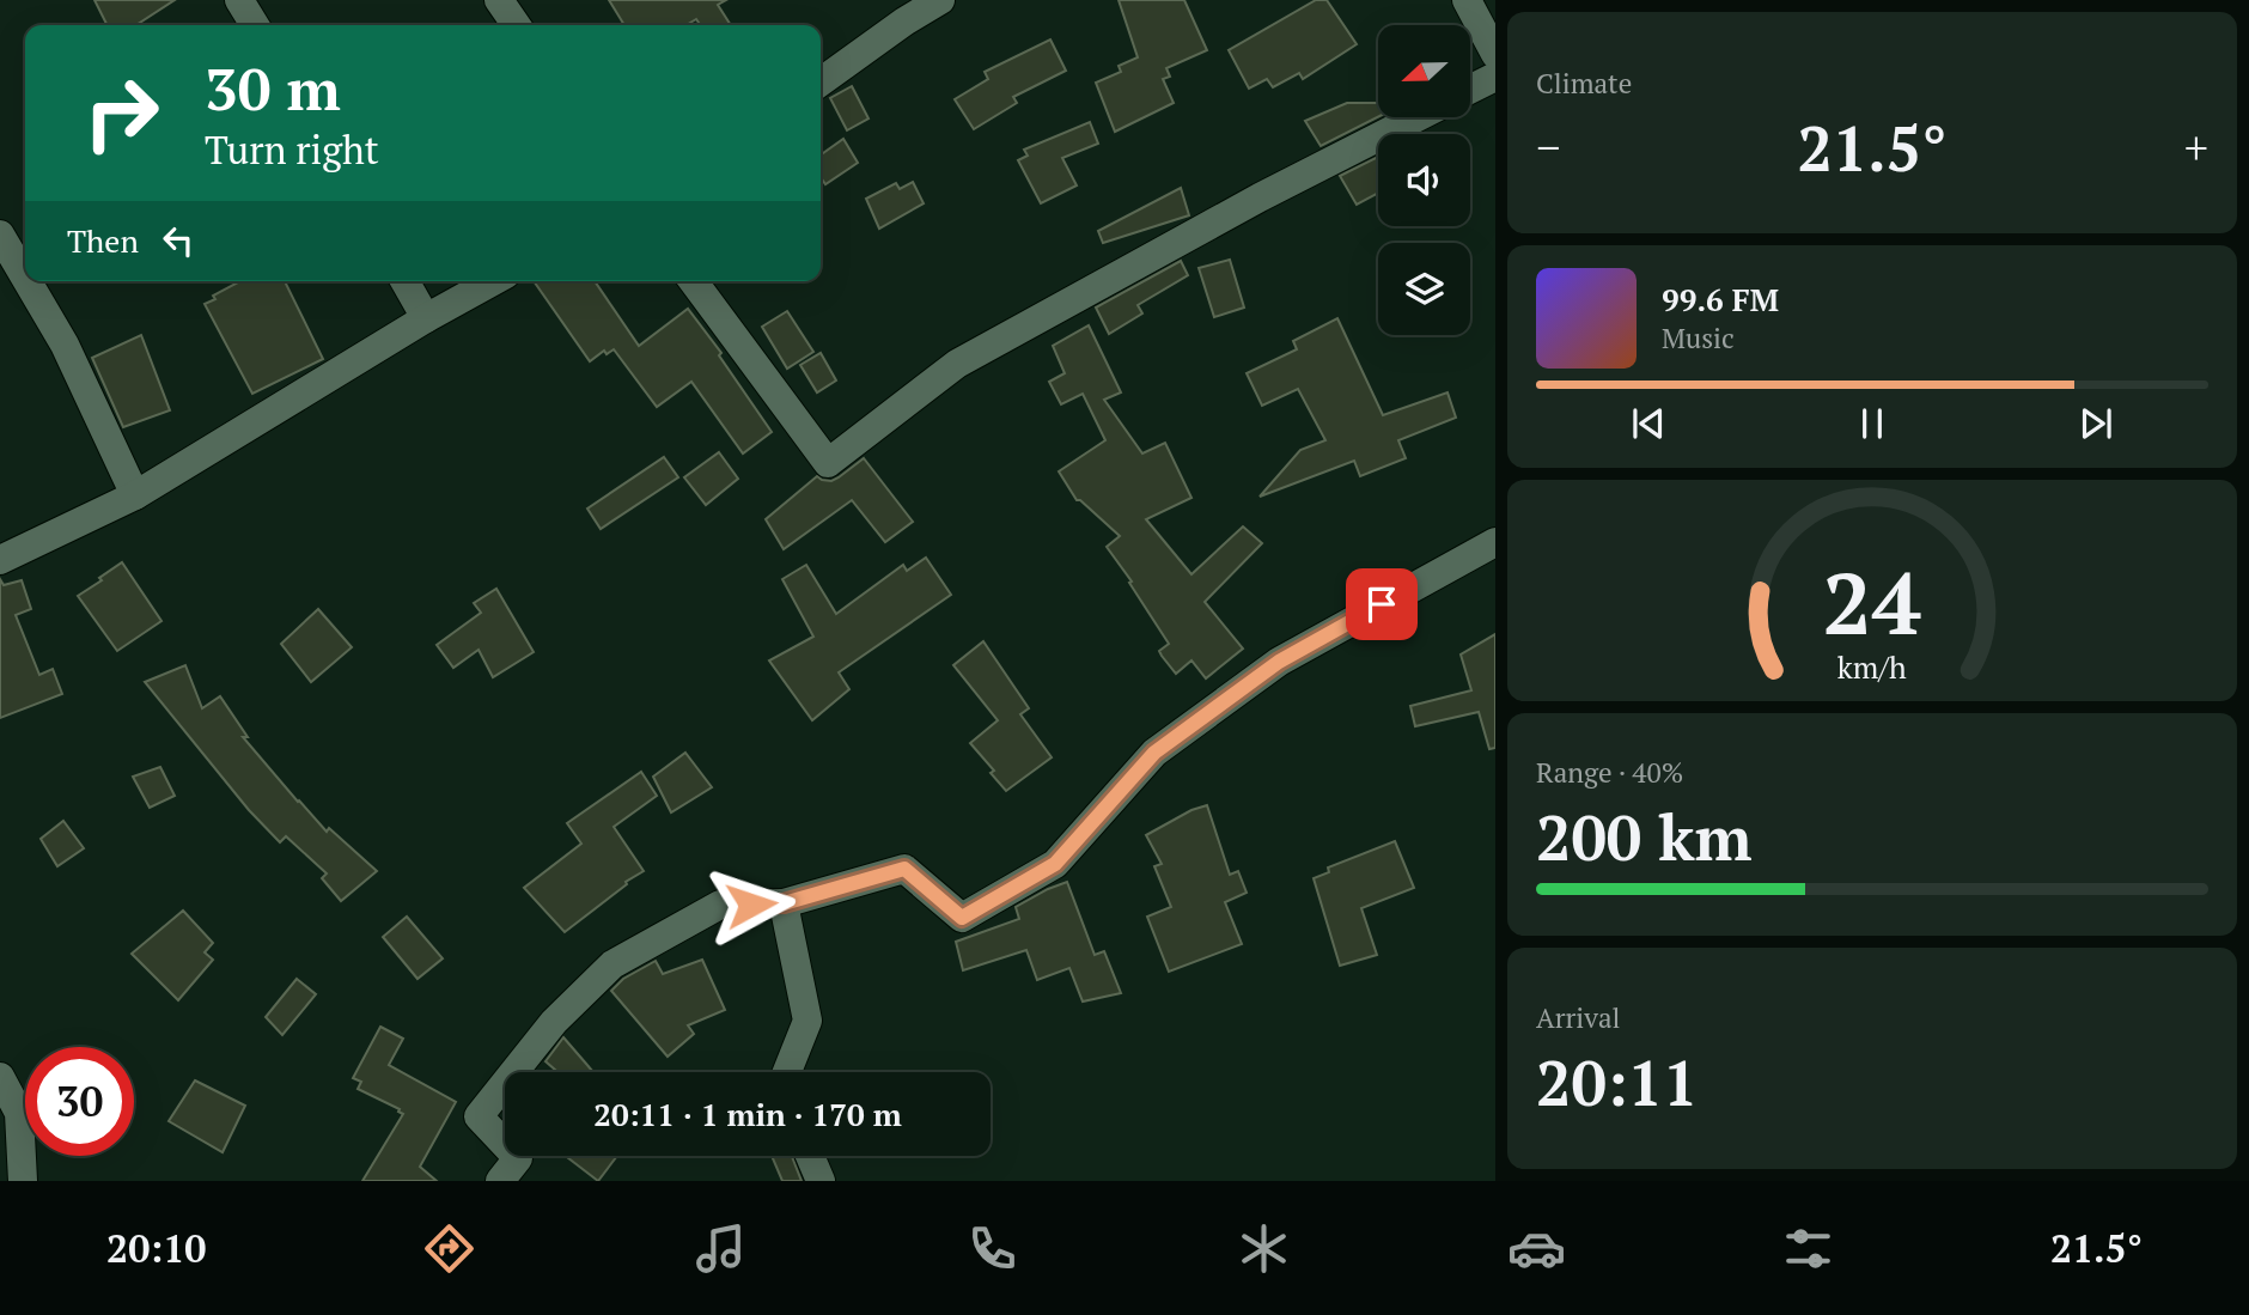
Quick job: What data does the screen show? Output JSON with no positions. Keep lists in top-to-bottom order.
{
  "north": "left",
  "page": {
    "tile": [
      "Climate",
      ["Range · 40%", "200 km"],
      ["Arrival", "20:11"]
    ],
    "turn": ["30 m", "Turn right"],
    "heat": ["−", "21.5°", "+"],
    "then": "Then",
    "song": ["99.6 FM", "Music"],
    "limit": "30",
    "trip": "20:11 · 1 min · 170 m",
    "tabs": ["20:10", "21.5°"],
    "gauge": ["24", "km/h"]
  }
}
